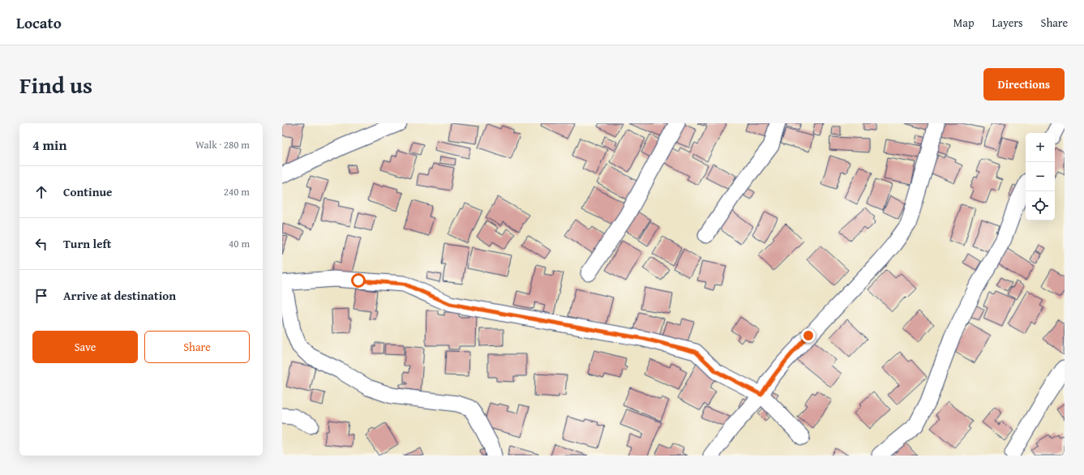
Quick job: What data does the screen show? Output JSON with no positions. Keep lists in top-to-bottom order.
{
  "page": {
    "header": "Locato",
    "nav": ["Map", "Layers", "Share"],
    "title": "Find us",
    "buttons": [
      "Directions",
      ["Save", "Share"]
    ],
    "heading": ["4 min", "Walk · 280 m"],
    "map_buttons": ["+", "−"],
    "list": [
      ["Continue", "240 m"],
      ["Turn left", "40 m"],
      "Arrive at destination"
    ]
  }
}
